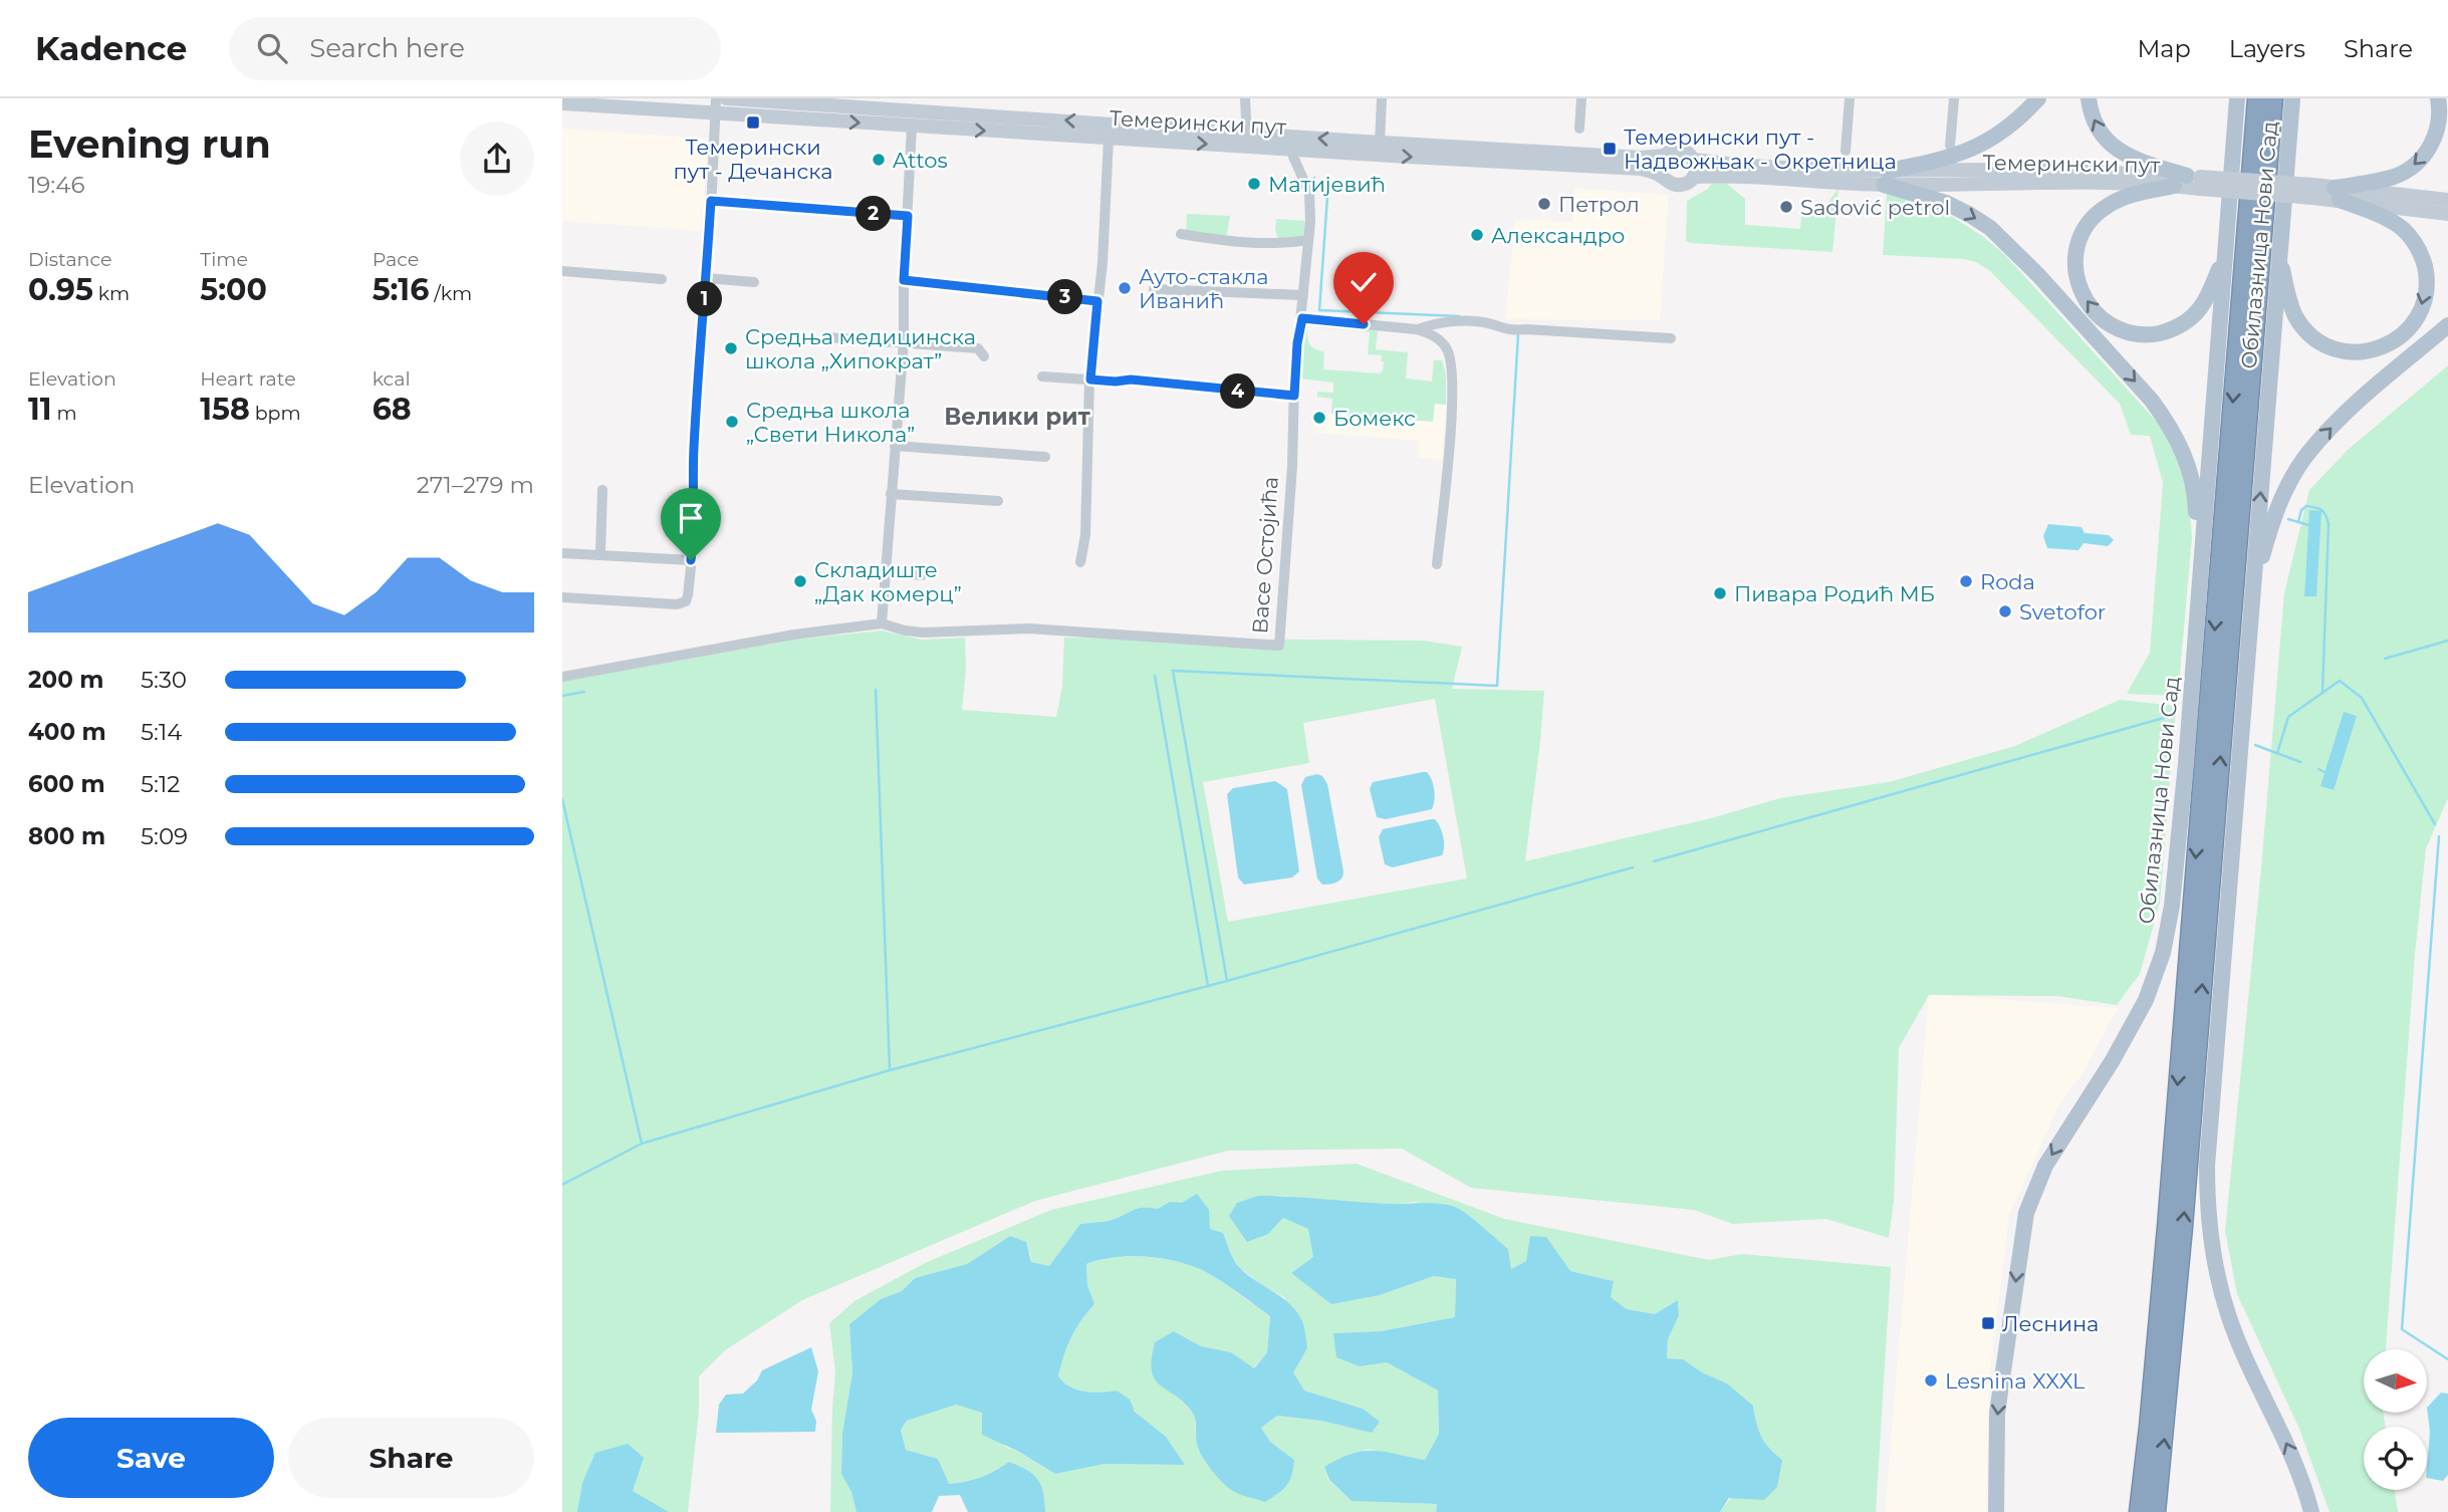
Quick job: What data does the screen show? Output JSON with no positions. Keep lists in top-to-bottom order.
{
  "streets": {
    "main road": ["Темерински пут", "Обилазница Нови Сад"],
    "street": ["Васе Остојића"]
  },
  "crossings": [
    ["Темерински пут", "Васе Остојића"]
  ],
  "districts": ["Велики рит"],
  "places": {
    "transit": ["Темерински пут - Дечанска", "Темерински пут - Надвожњак - Окретница", "Леснина"],
    "other": [
      "Attos",
      "Матијевић",
      "Петрол",
      "Sadović petrol",
      "Александро",
      "Ауто-стакла Иванић",
      "Средња медицинска школа „Хипократ”",
      "Бомекс",
      "Средња школа „Свети Никола”",
      "Складиште „Дак комерц”",
      "Roda",
      "Пивара Родић МБ",
      "Svetofor",
      "Lesnina XXXL"
    ]
  },
  "north": "right",
  "page": {
    "header": "Kadence",
    "search": "Search here",
    "nav": ["Map", "Layers", "Share"],
    "heading": ["Evening run", "19:46"],
    "pins": [
      "2",
      "3",
      "1",
      "4"
    ],
    "stats": [
      ["Distance", "0.95 km"],
      ["Time", "5:00"],
      ["Pace", "5:16 /km"],
      ["Elevation", "11 m"],
      ["Heart rate", "158 bpm"],
      ["kcal", "68"]
    ],
    "chart": ["Elevation", "271–279 m"],
    "list": [
      {
        "name": "200 m",
        "note": "5:30"
      },
      {
        "name": "400 m",
        "note": "5:14"
      },
      {
        "name": "600 m",
        "note": "5:12"
      },
      {
        "name": "800 m",
        "note": "5:09"
      }
    ],
    "buttons": ["Save", "Share"]
  }
}
